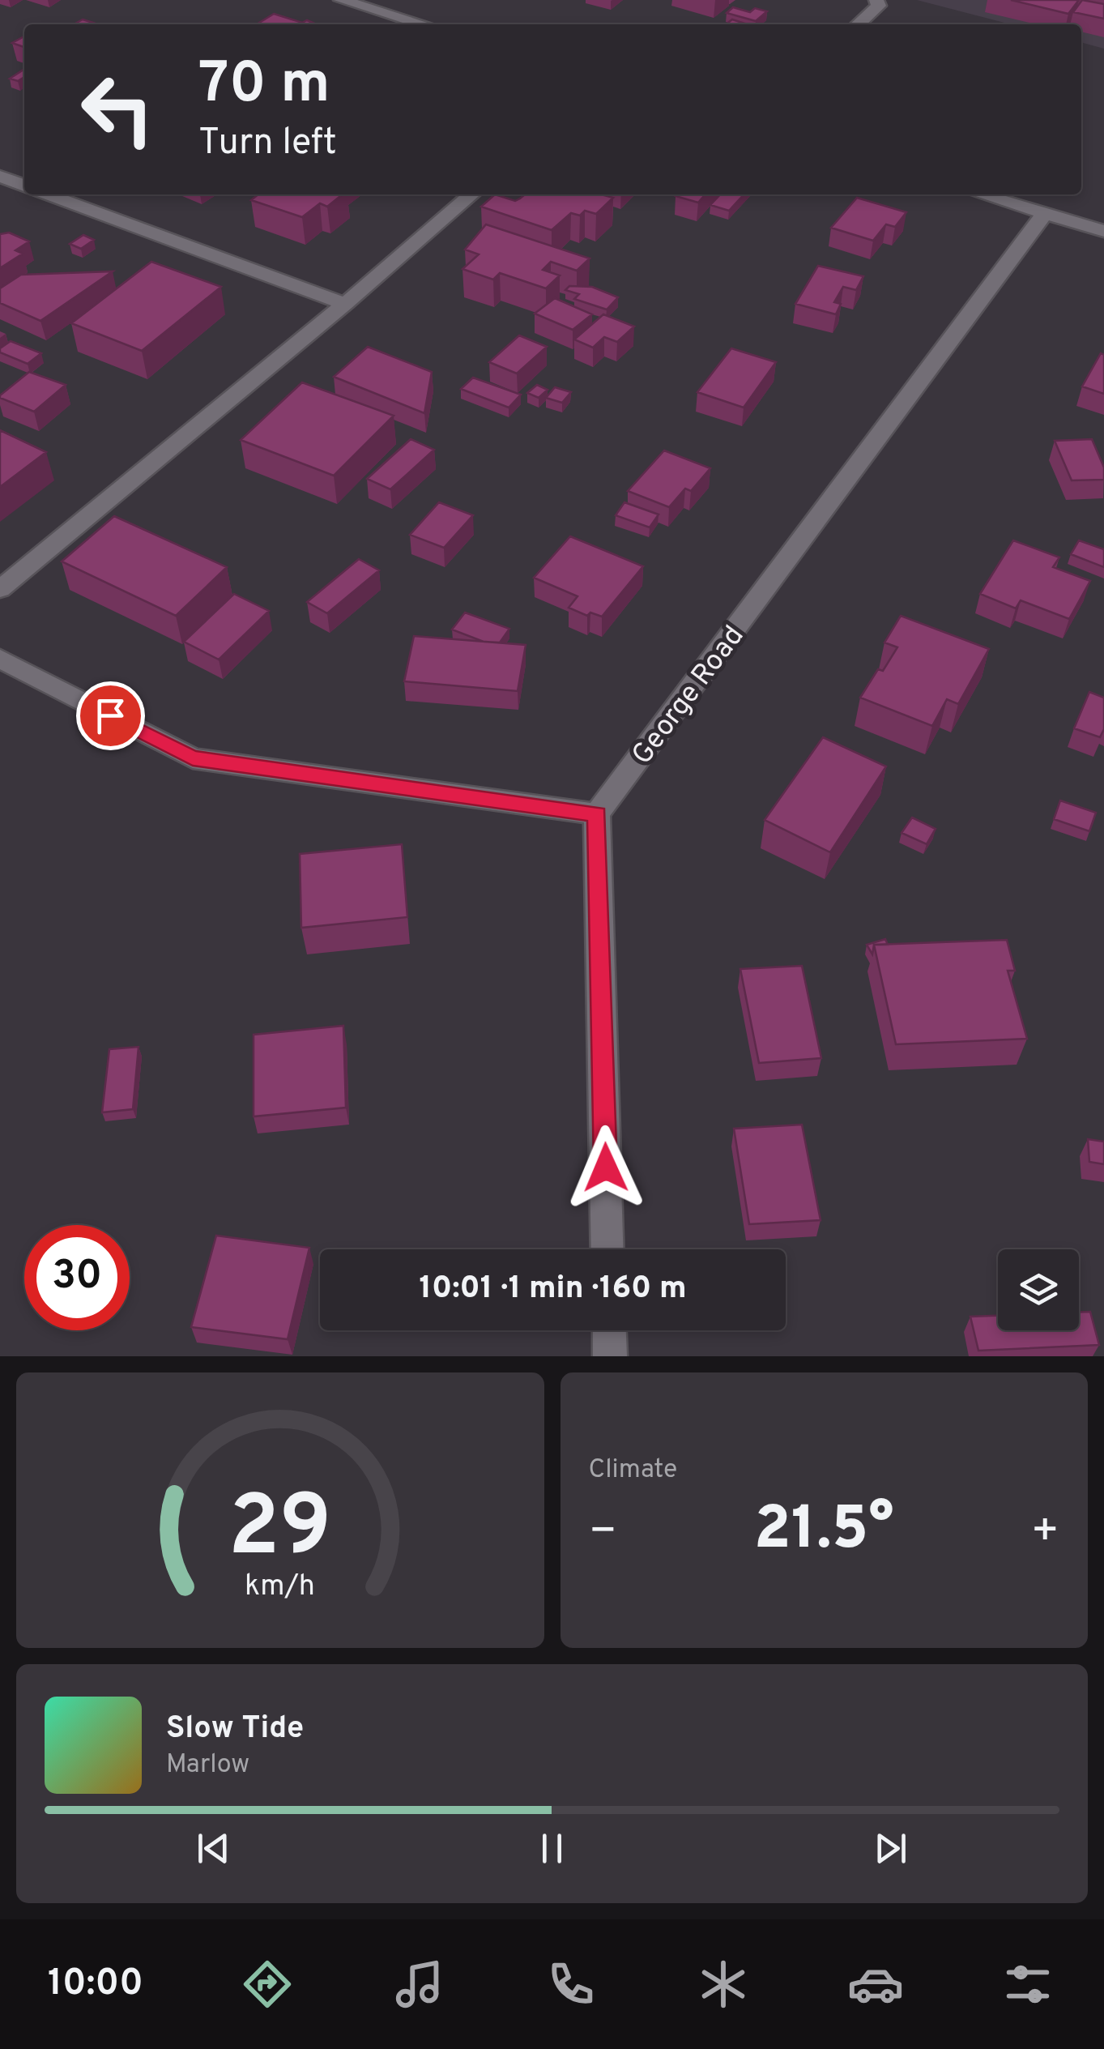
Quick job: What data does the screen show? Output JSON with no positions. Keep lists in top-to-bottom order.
{
  "streets": {
    "street": ["George Road"]
  },
  "page": {
    "turn": ["70 m", "Turn left"],
    "limit": "30",
    "trip": "10:01 · 1 min · 160 m",
    "tile": "Climate",
    "heat": ["−", "21.5°", "+"],
    "song": ["Slow Tide", "Marlow"],
    "tabs": "10:00",
    "gauge": ["29", "km/h"]
  }
}
